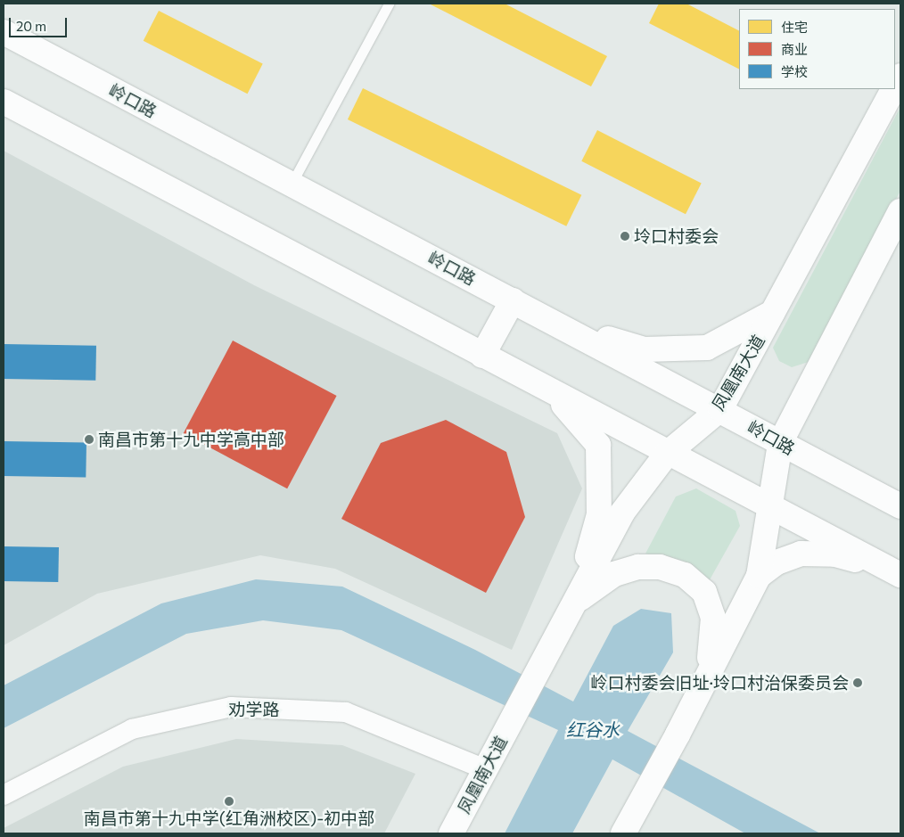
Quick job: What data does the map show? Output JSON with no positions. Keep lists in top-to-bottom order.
{
  "streets": {
    "main road": ["岭口路", "凤凰南大道"],
    "street": ["劝学路"]
  },
  "crossings": [
    ["岭口路", "凤凰南大道"],
    ["凤凰南大道", "劝学路"]
  ],
  "water": ["红谷水"],
  "places": [
    "坽口村委会",
    "南昌市第十九中学高中部",
    "岭口村委会旧址·坽口村治保委员会",
    "南昌市第十九中学(红角洲校区)-初中部"
  ],
  "legend": ["住宅", "商业", "学校"],
  "scale_bar": "20 m"
}
